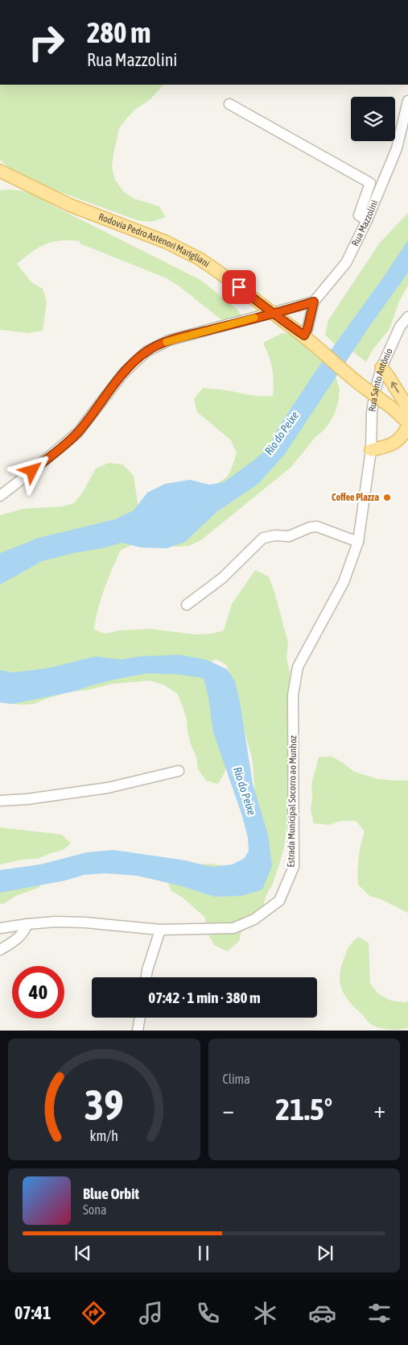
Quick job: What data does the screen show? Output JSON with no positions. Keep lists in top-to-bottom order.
{
  "streets": {
    "main road": ["Rodovia Pedro Astenori Marigliani"],
    "street": ["Rua Mazzolini", "Rua Santo Antônio", "Estrada Municipal Socorro ao Munhoz"]
  },
  "crossings": [
    ["Rua Mazzolini", "Rodovia Pedro Astenori Marigliani"],
    ["Rua Santo Antônio", "Estrada Municipal Socorro ao Munhoz"]
  ],
  "water": ["Rio do Peixe"],
  "places": ["Coffee Plazza"],
  "page": {
    "turn": ["280 m", "Rua Mazzolini"],
    "limit": "40",
    "trip": "07:42 · 1 min · 380 m",
    "tile": "Clima",
    "heat": ["−", "21.5°", "+"],
    "song": ["Blue Orbit", "Sona"],
    "tabs": "07:41",
    "gauge": ["39", "km/h"]
  }
}
